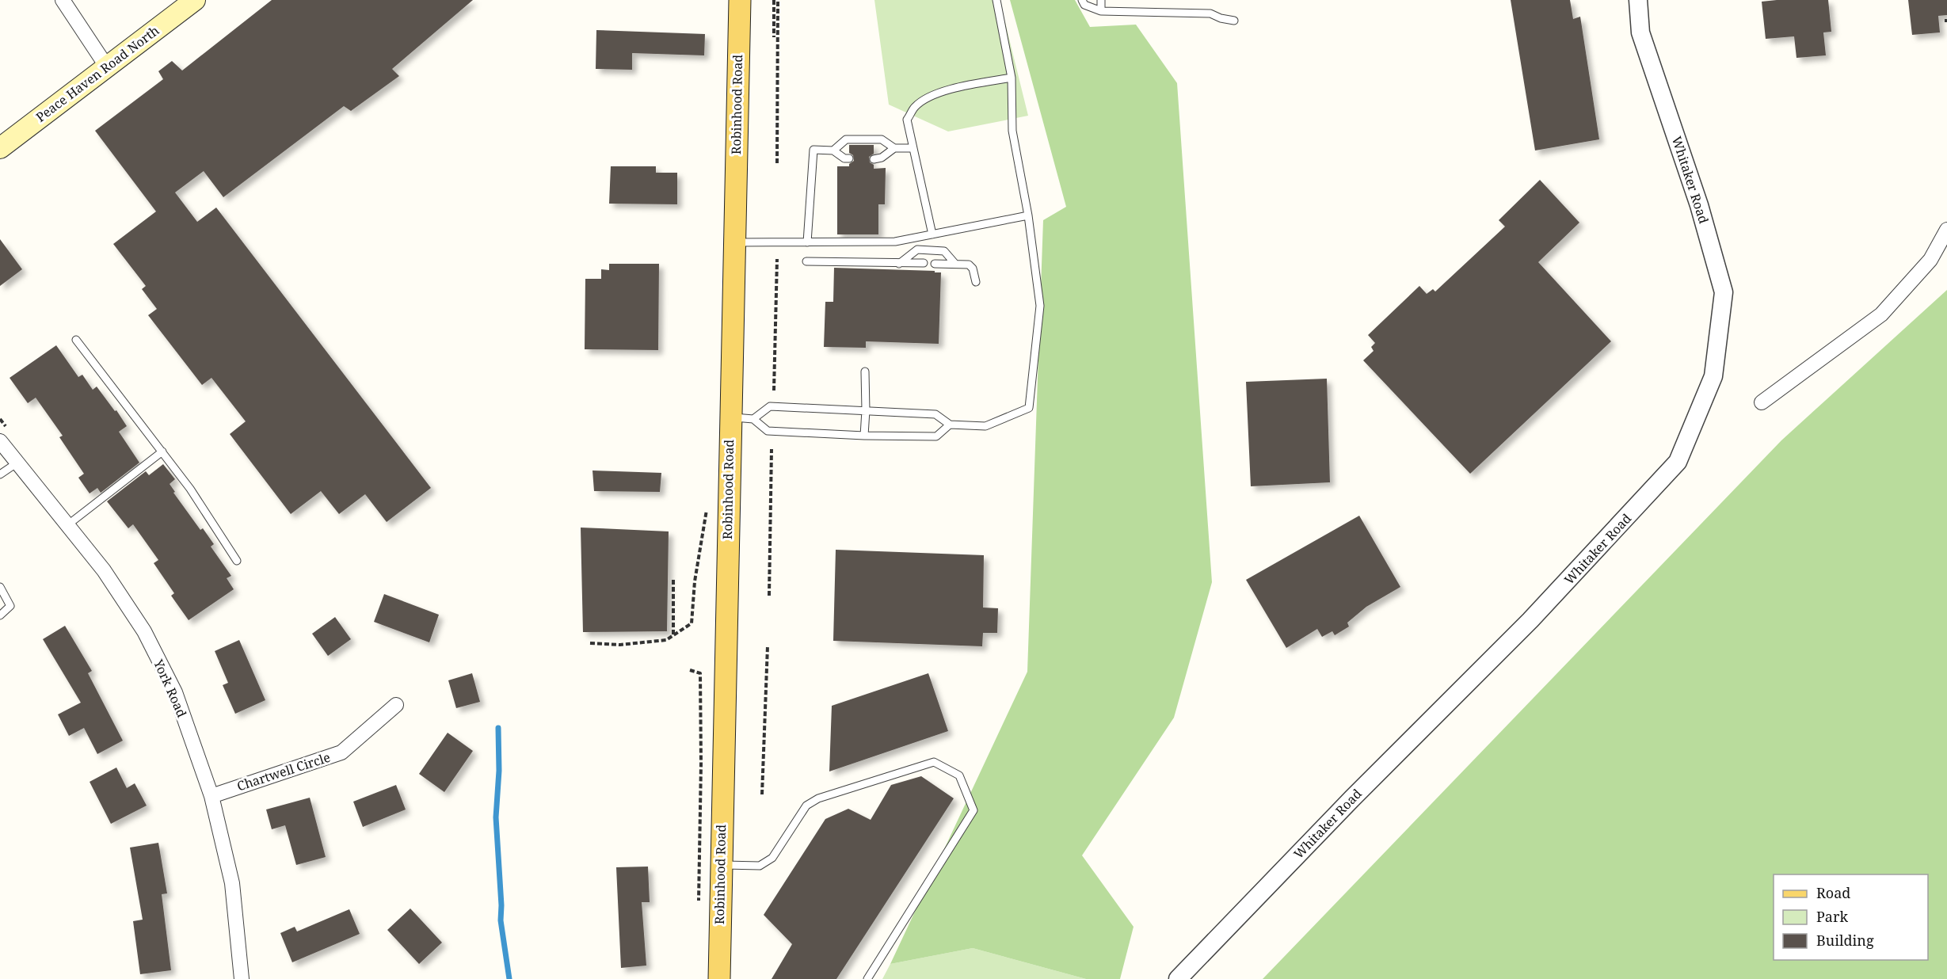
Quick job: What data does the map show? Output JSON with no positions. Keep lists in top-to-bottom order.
{
  "streets": {
    "main road": ["Peace Haven Road North", "Robinhood Road"],
    "street": ["Whitaker Road", "York Road", "Chartwell Circle"]
  },
  "crossings": [
    ["York Road", "Chartwell Circle"]
  ],
  "legend": ["Road", "Park", "Building"]
}
